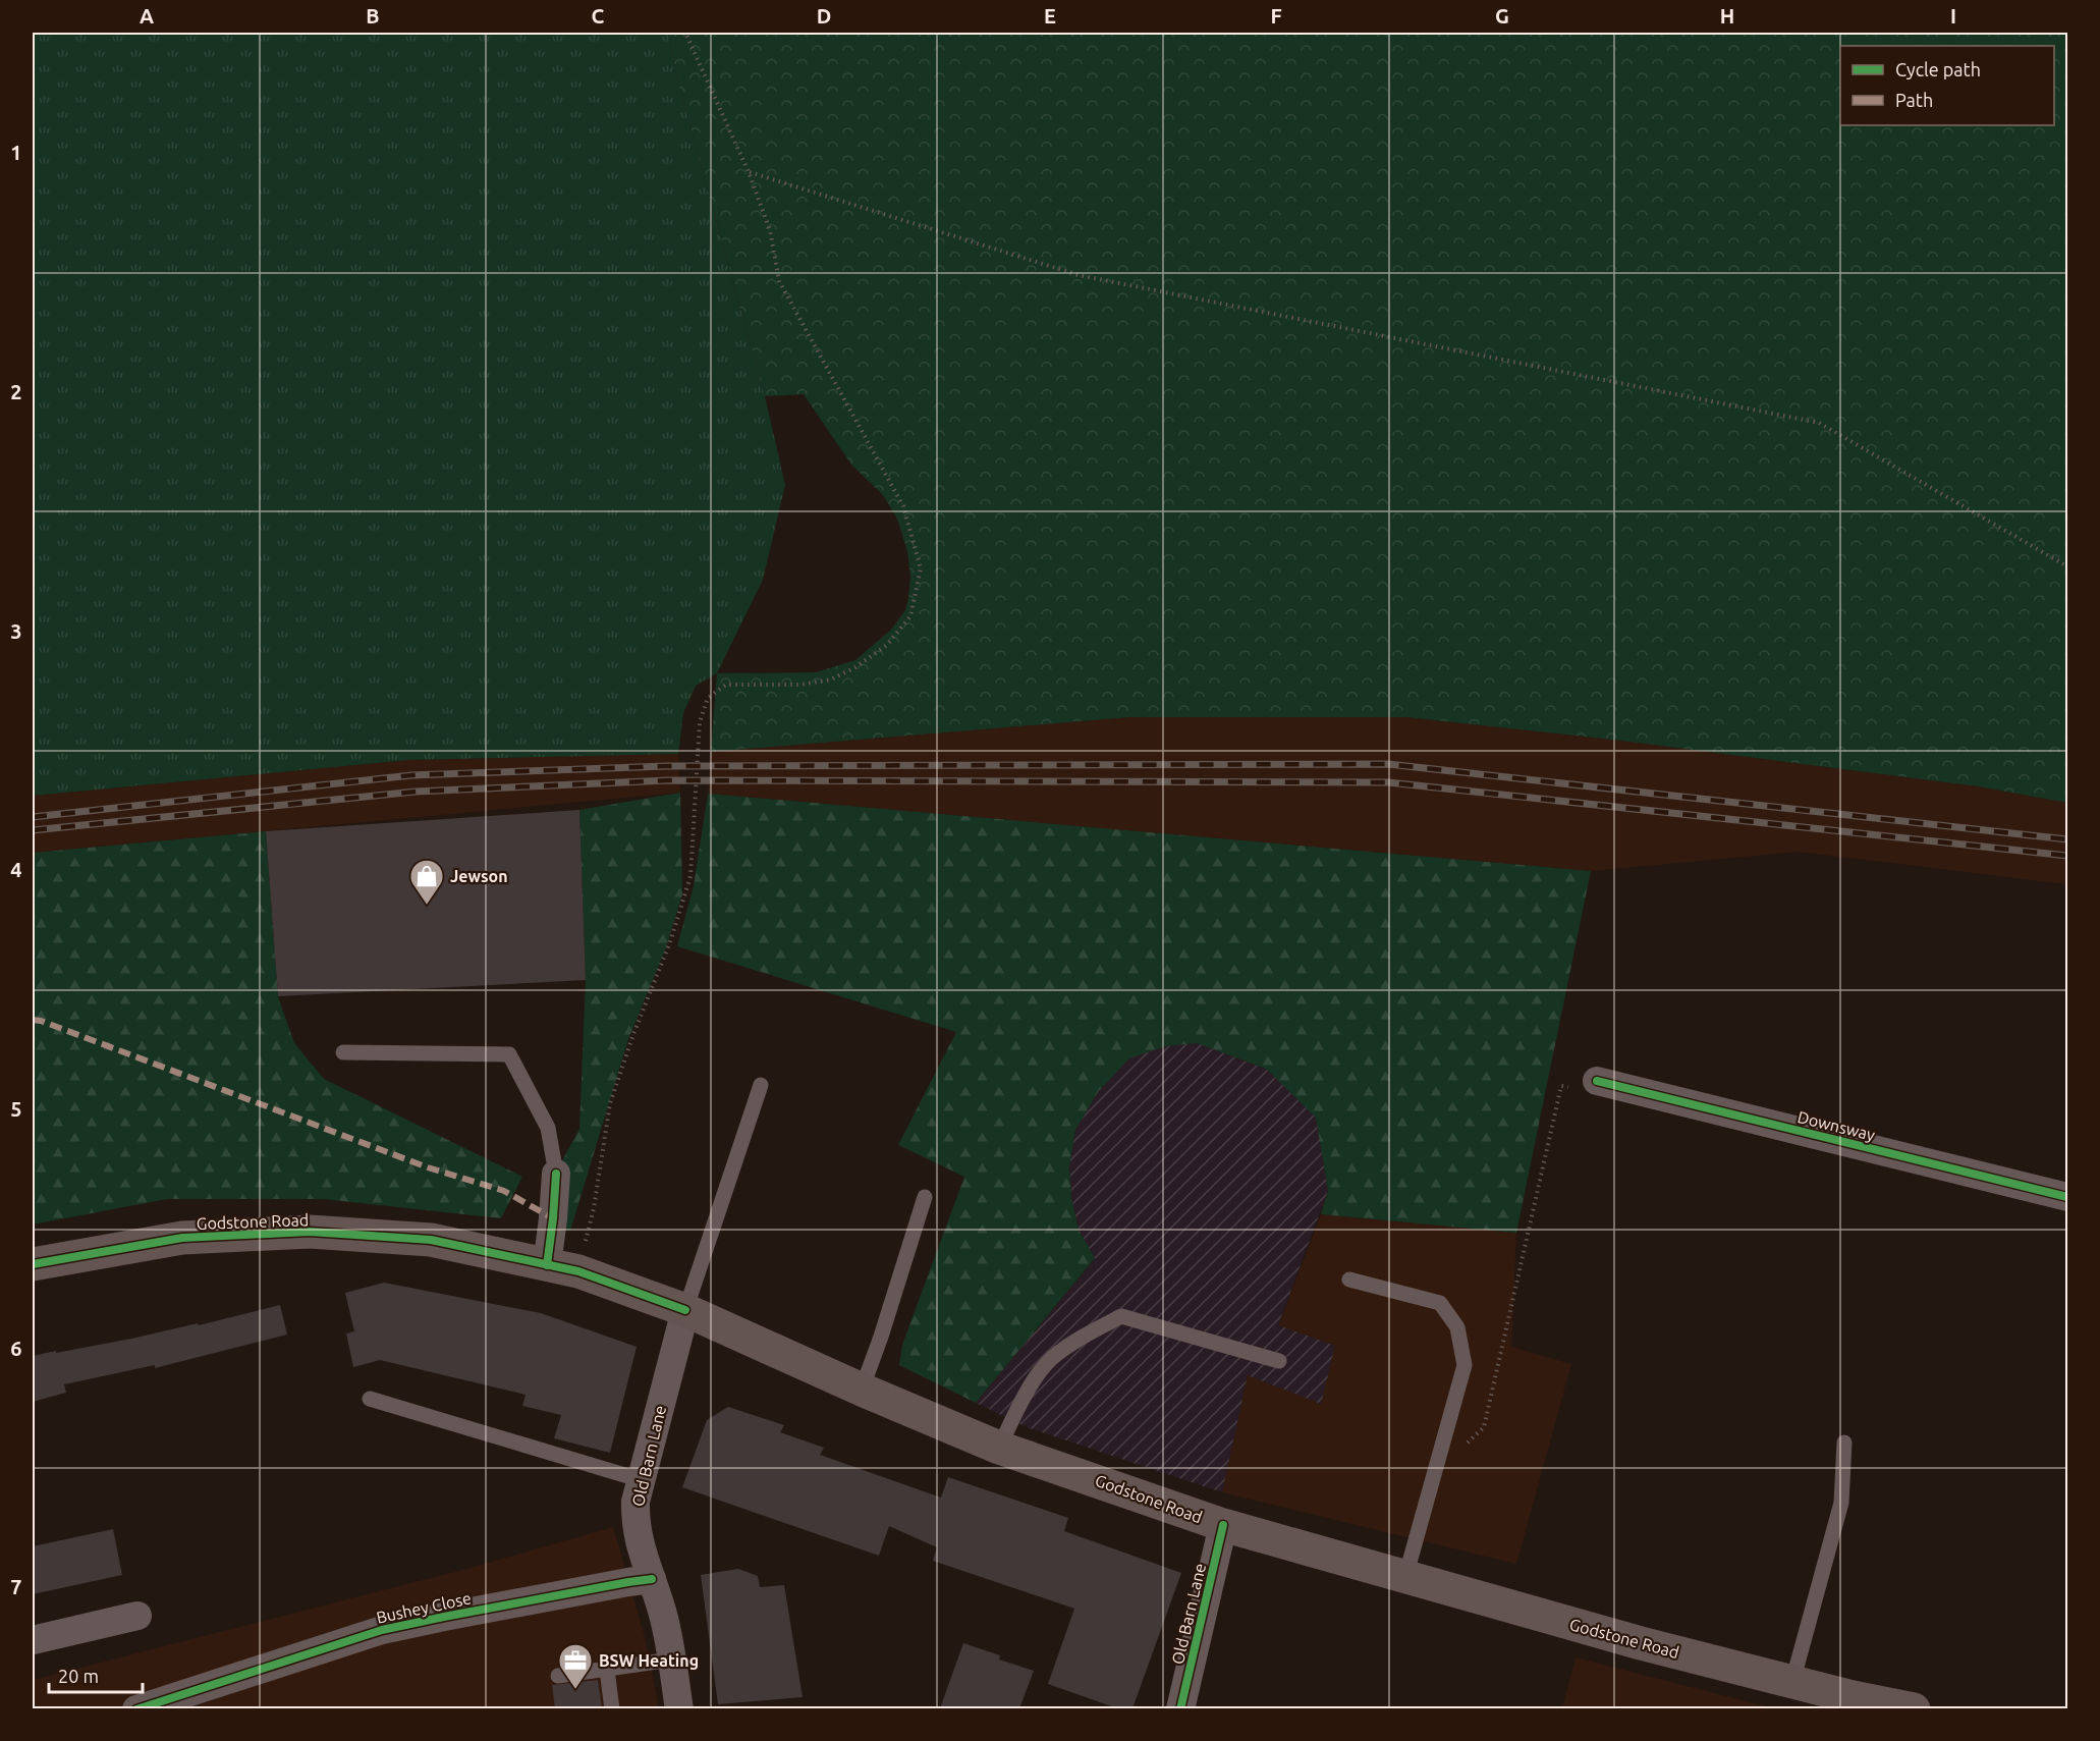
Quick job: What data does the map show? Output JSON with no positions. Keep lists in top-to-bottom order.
{
  "streets": {
    "highway": ["Godstone Road"],
    "street": ["Downsway", "Old Barn Lane", "Bushey Close"]
  },
  "crossings": [
    ["Godstone Road", "Old Barn Lane"],
    ["Old Barn Lane", "Bushey Close"]
  ],
  "places": {
    "shop": ["Jewson"],
    "office": ["BSW Heating"]
  },
  "legend": ["Cycle path", "Path"],
  "scale_bar": "20 m",
  "grid": {
    "columns": [
      "A",
      "B",
      "C",
      "D",
      "E",
      "F",
      "G",
      "H",
      "I"
    ],
    "rows": [
      "1",
      "2",
      "3",
      "4",
      "5",
      "6",
      "7"
    ]
  }
}
